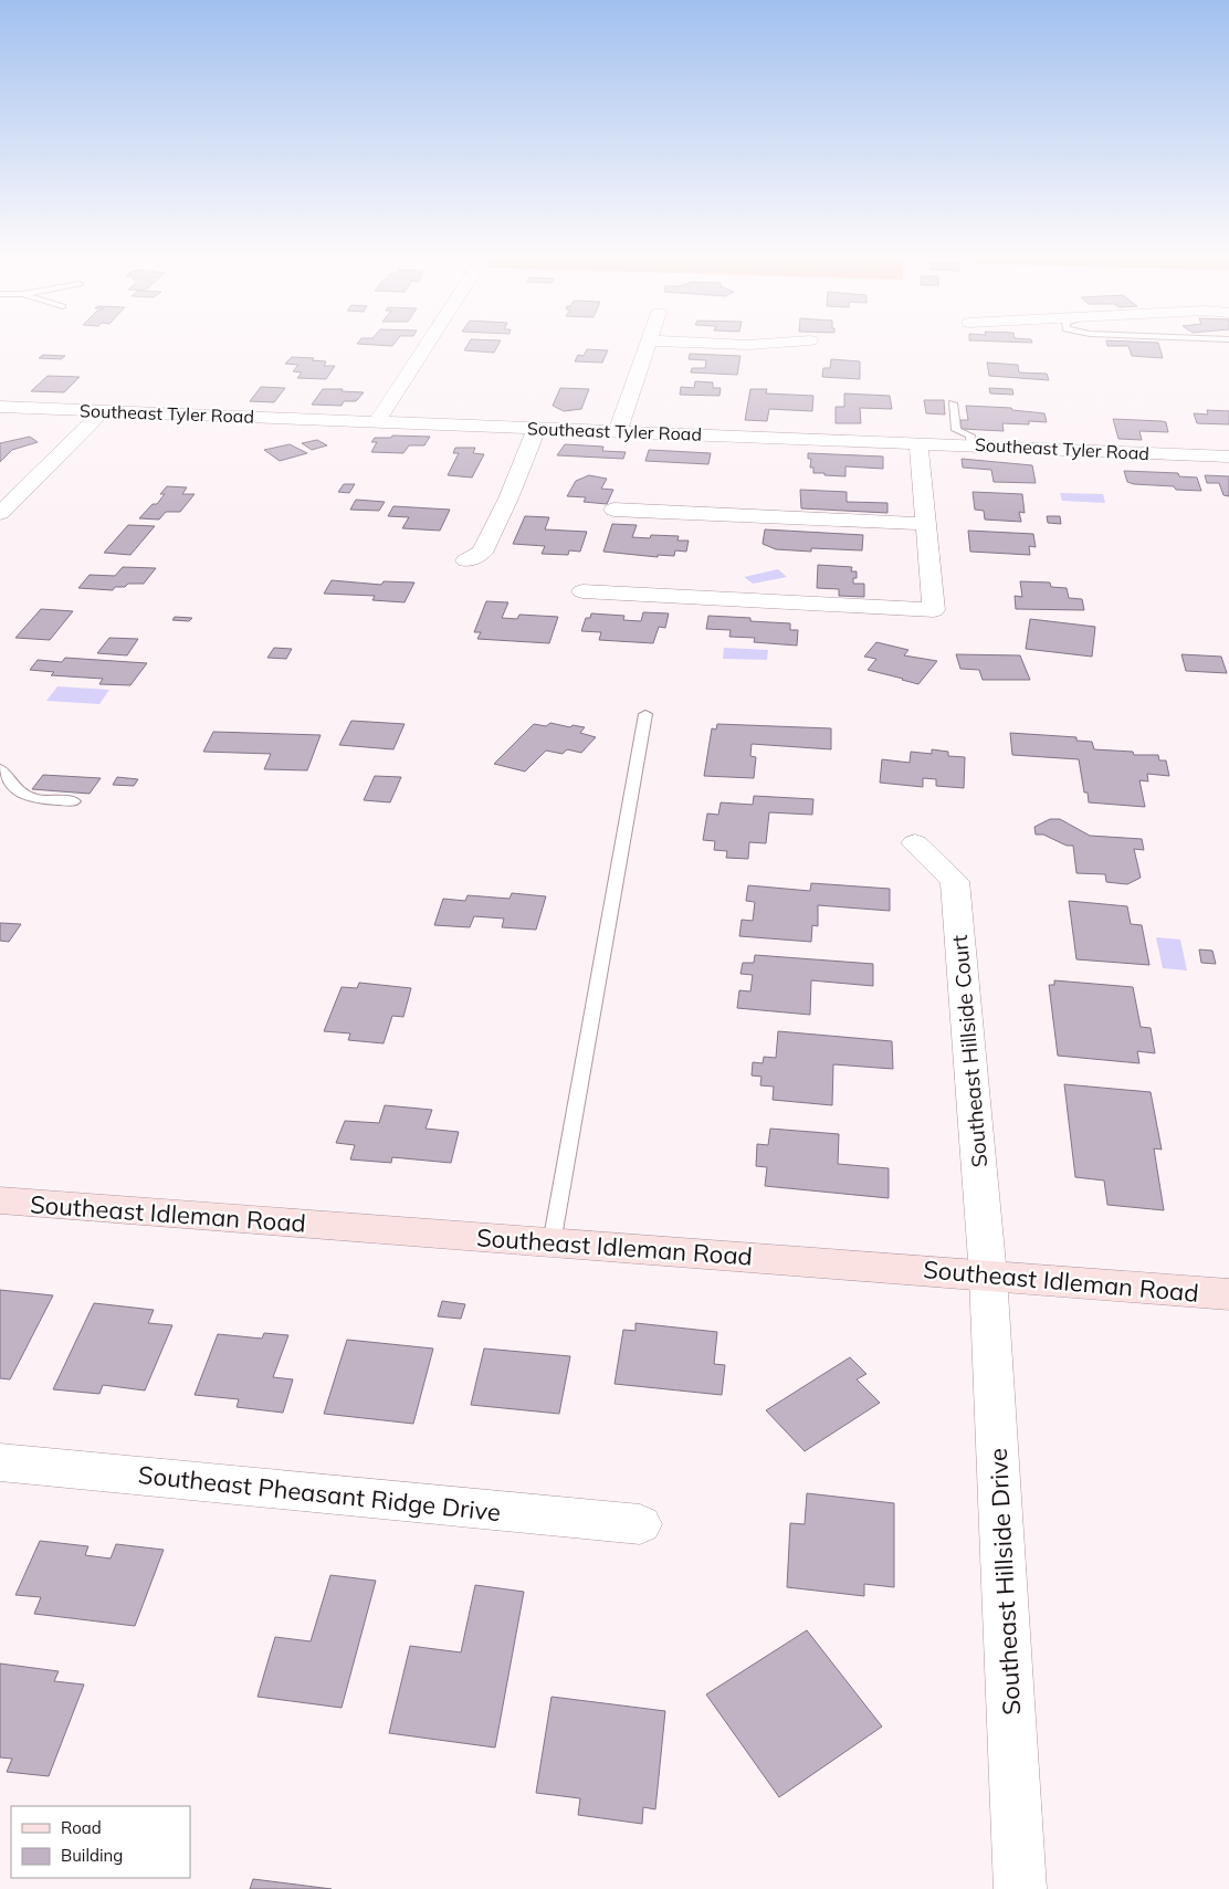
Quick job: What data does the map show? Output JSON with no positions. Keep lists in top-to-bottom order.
{
  "streets": {
    "main road": ["Southeast Idleman Road"],
    "street": [
      "Southeast Tyler Road",
      "Southeast Hillside Court",
      "Southeast Pheasant Ridge Drive",
      "Southeast Hillside Drive"
    ]
  },
  "crossings": [
    ["Southeast Hillside Court", "Southeast Idleman Road"],
    ["Southeast Hillside Court", "Southeast Hillside Drive"],
    ["Southeast Idleman Road", "Southeast Hillside Drive"]
  ],
  "legend": ["Road", "Building"]
}
